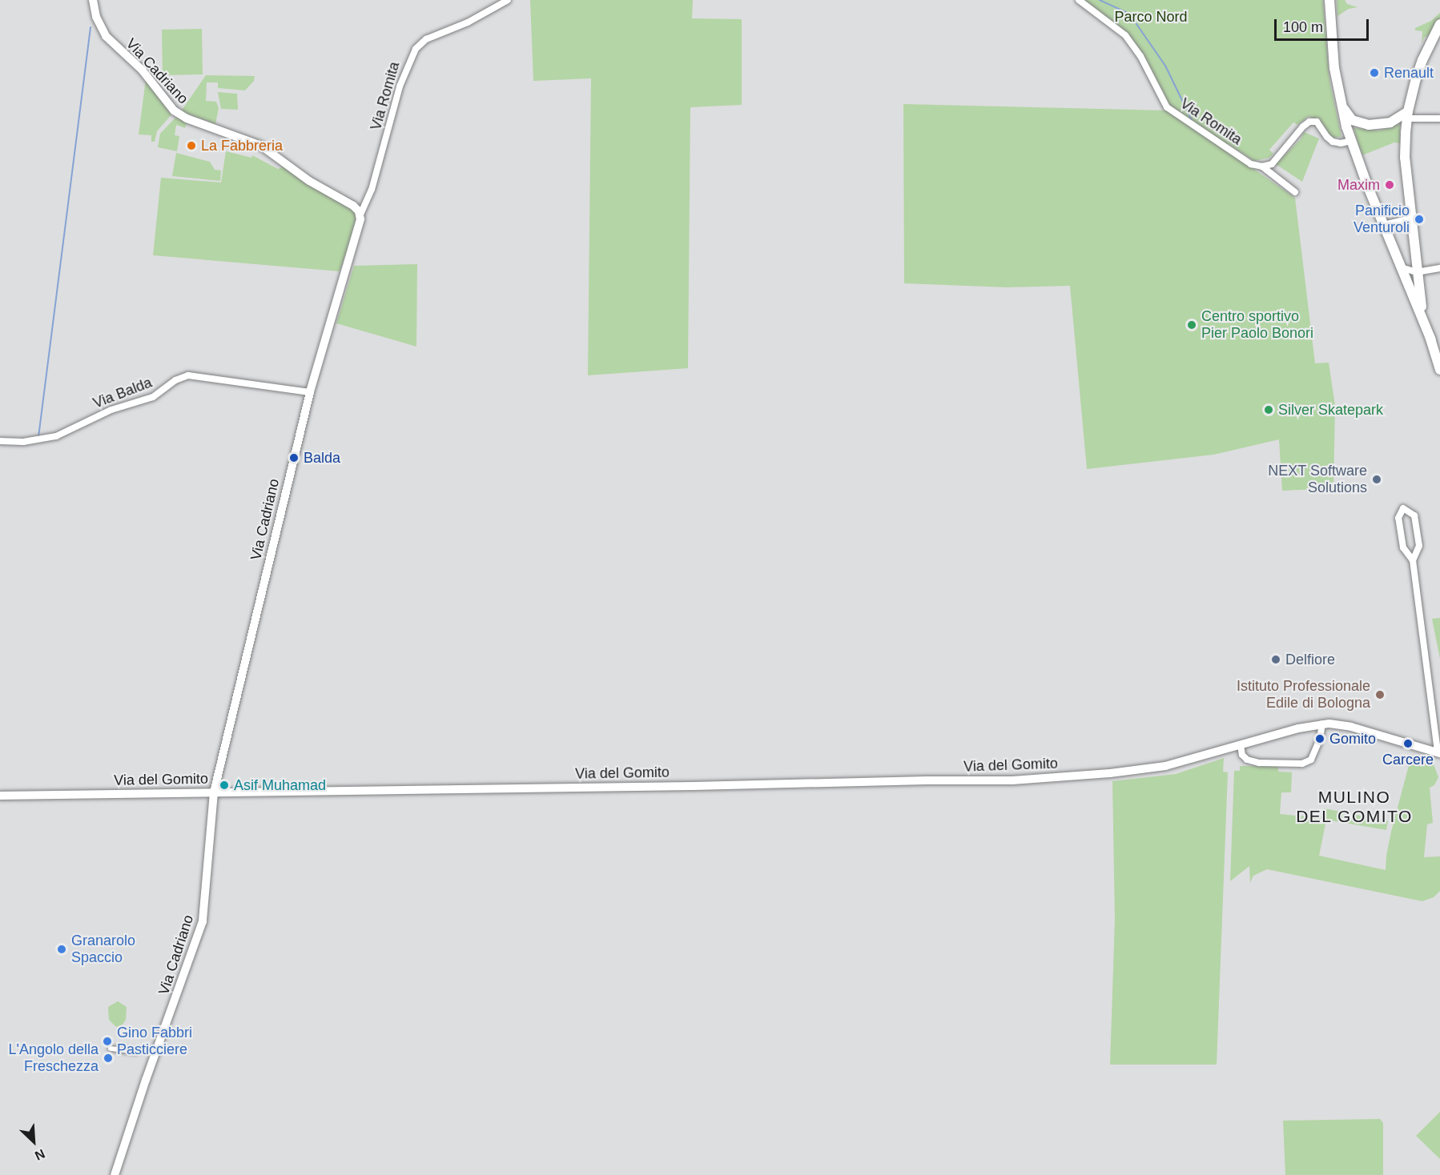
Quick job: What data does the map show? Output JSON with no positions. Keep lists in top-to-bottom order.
{
  "streets": {
    "street": [
      "Via Cadriano",
      "Via Romita",
      "Via Balda",
      "Via del Gomito"
    ]
  },
  "crossings": [
    ["Via Cadriano", "Via Romita"],
    ["Via Cadriano", "Via Balda"],
    ["Via Cadriano", "Via del Gomito"]
  ],
  "districts": ["MULINO DEL GOMITO"],
  "parks": ["Parco Nord"],
  "places": [
    "Renault",
    "La Fabbreria",
    "Maxim",
    "Panificio Venturoli",
    "Centro sportivo Pier Paolo Bonori",
    "Silver Skatepark",
    "Balda",
    "NEXT Software Solutions",
    "Delfiore",
    "Istituto Professionale Edile di Bologna",
    "Gomito",
    "Carcere",
    "Asif Muhamad",
    "Granarolo Spaccio",
    "Gino Fabbri Pasticciere",
    "L'Angolo della Freschezza"
  ],
  "scale_bar": "100 m",
  "north": "bottom right"
}
